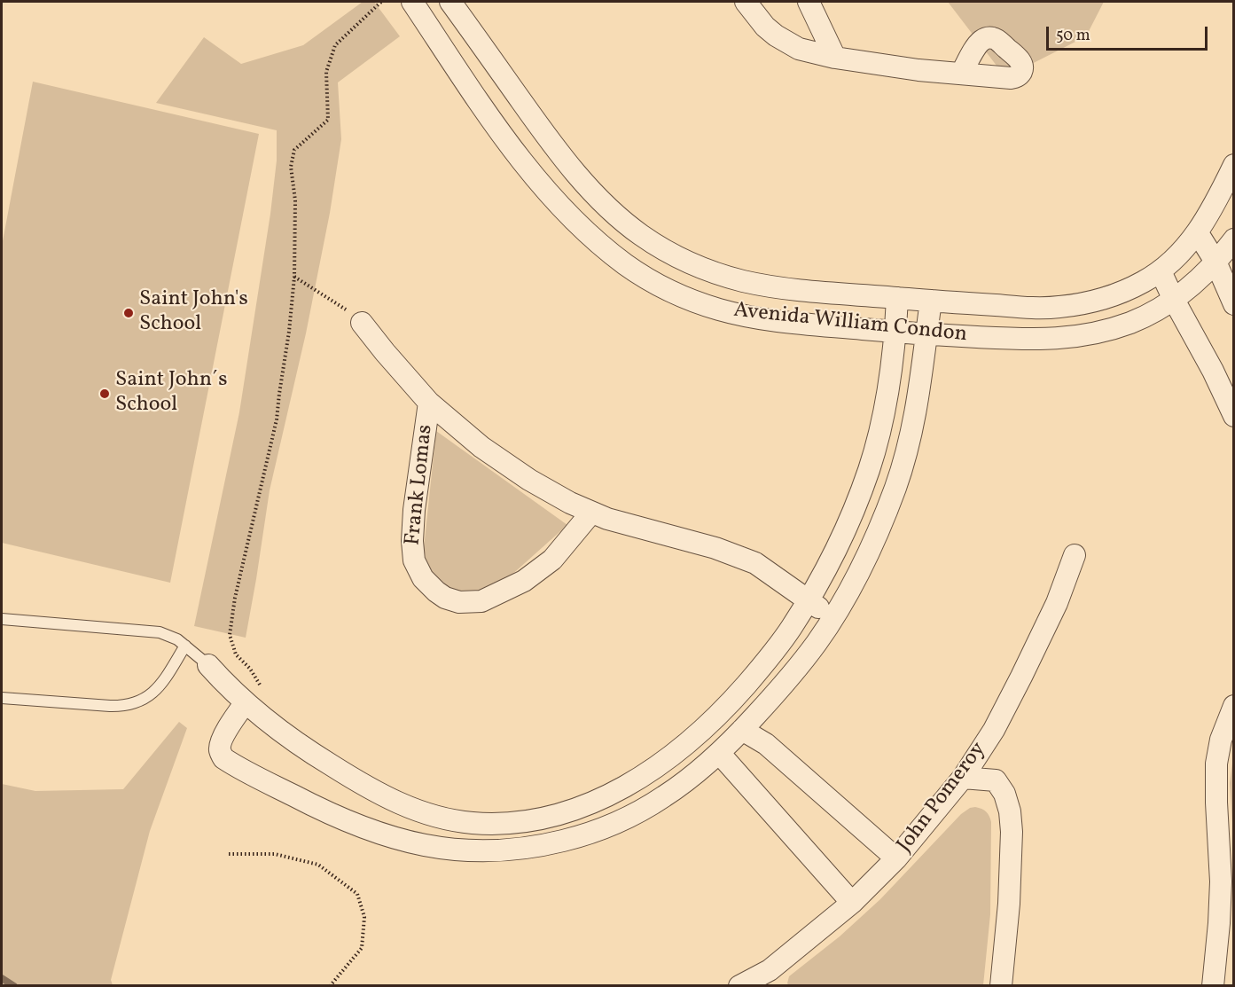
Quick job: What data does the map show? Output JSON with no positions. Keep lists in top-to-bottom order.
{
  "streets": {
    "street": ["Avenida William Condon", "Frank Lomas", "John Pomeroy"]
  },
  "places": ["Saint John's School", "Saint John´s School"],
  "scale_bar": "50 m"
}
